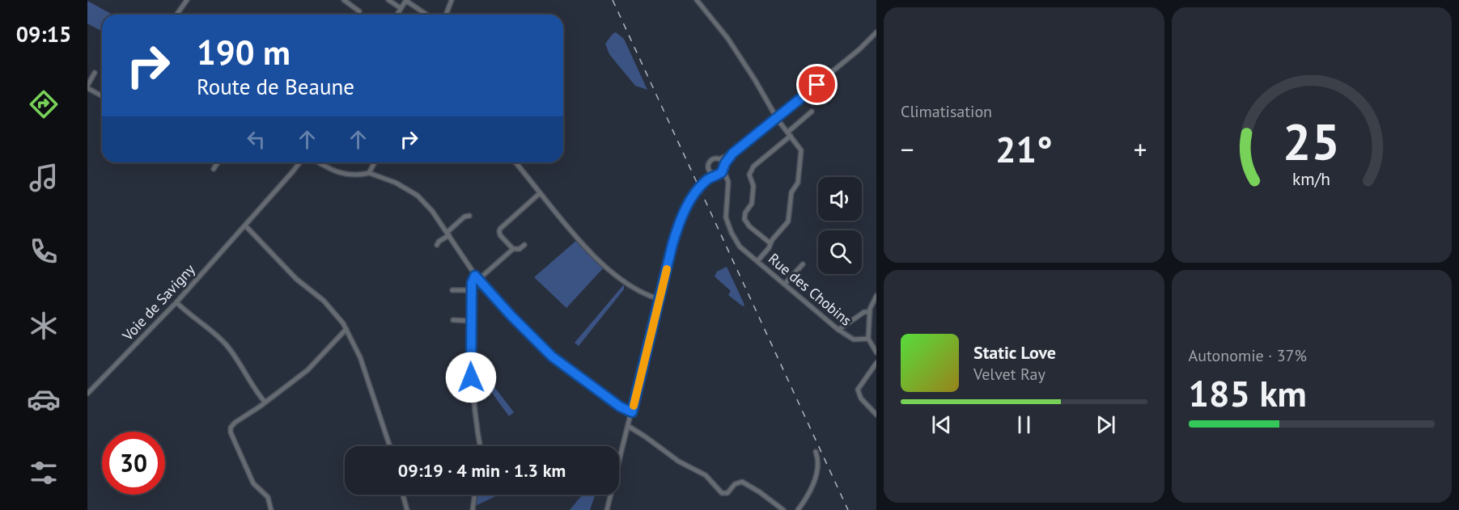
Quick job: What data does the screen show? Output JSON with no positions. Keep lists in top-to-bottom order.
{
  "streets": {
    "street": ["Rue des Chobins", "Voie de Savigny"]
  },
  "page": {
    "tabs": "09:15",
    "tile": [
      "Climatisation",
      ["Autonomie · 37%", "185 km"]
    ],
    "turn": ["190 m", "Route de Beaune"],
    "heat": ["−", "21°", "+"],
    "song": ["Static Love", "Velvet Ray"],
    "limit": "30",
    "trip": "09:19 · 4 min · 1.3 km",
    "gauge": ["25", "km/h"]
  }
}
